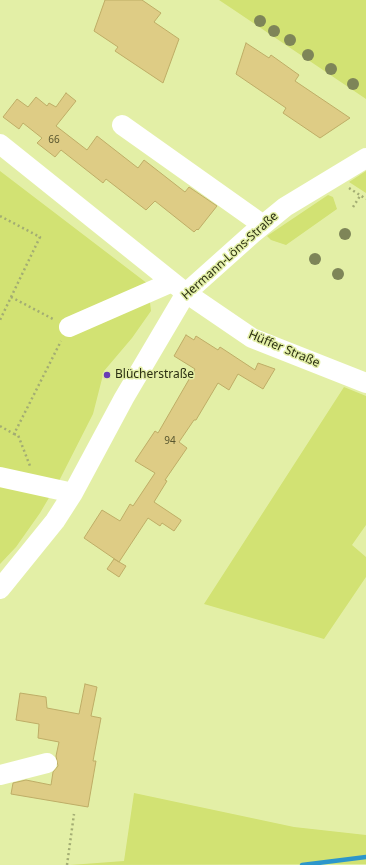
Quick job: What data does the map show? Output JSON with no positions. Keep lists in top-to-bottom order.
{
  "streets": {
    "street": ["Hermann-Löns-Straße", "Hüffer Straße"]
  },
  "crossings": [
    ["Hermann-Löns-Straße", "Hüffer Straße"]
  ],
  "places": ["Blücherstraße"],
  "house_numbers": ["66", "94"]
}
